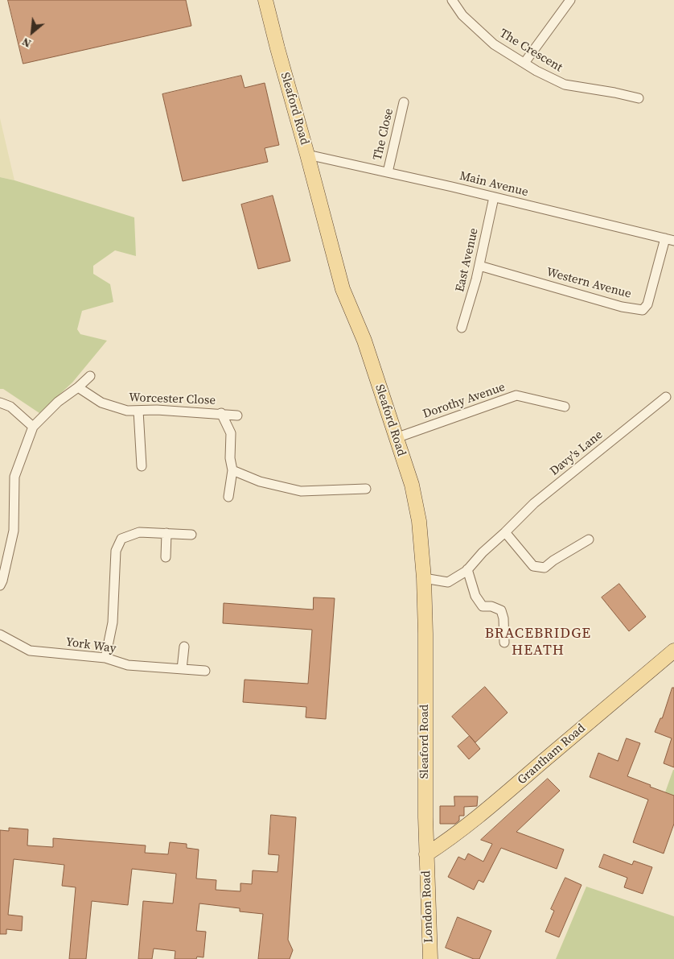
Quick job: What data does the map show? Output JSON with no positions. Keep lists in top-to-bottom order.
{
  "streets": {
    "main road": ["Sleaford Road", "Grantham Road", "London Road"],
    "street": [
      "The Crescent",
      "The Close",
      "Main Avenue",
      "East Avenue",
      "Western Avenue",
      "Worcester Close",
      "Dorothy Avenue",
      "Davy's Lane",
      "York Way"
    ]
  },
  "crossings": [
    ["Sleaford Road", "Main Avenue"],
    ["Sleaford Road", "Dorothy Avenue"],
    ["Sleaford Road", "Davy's Lane"],
    ["Sleaford Road", "Grantham Road"],
    ["Sleaford Road", "London Road"],
    ["The Close", "Main Avenue"],
    ["Main Avenue", "East Avenue"],
    ["Main Avenue", "Western Avenue"],
    ["East Avenue", "Western Avenue"],
    ["Grantham Road", "London Road"]
  ],
  "districts": ["BRACEBRIDGE HEATH"],
  "north": "bottom left"
}
